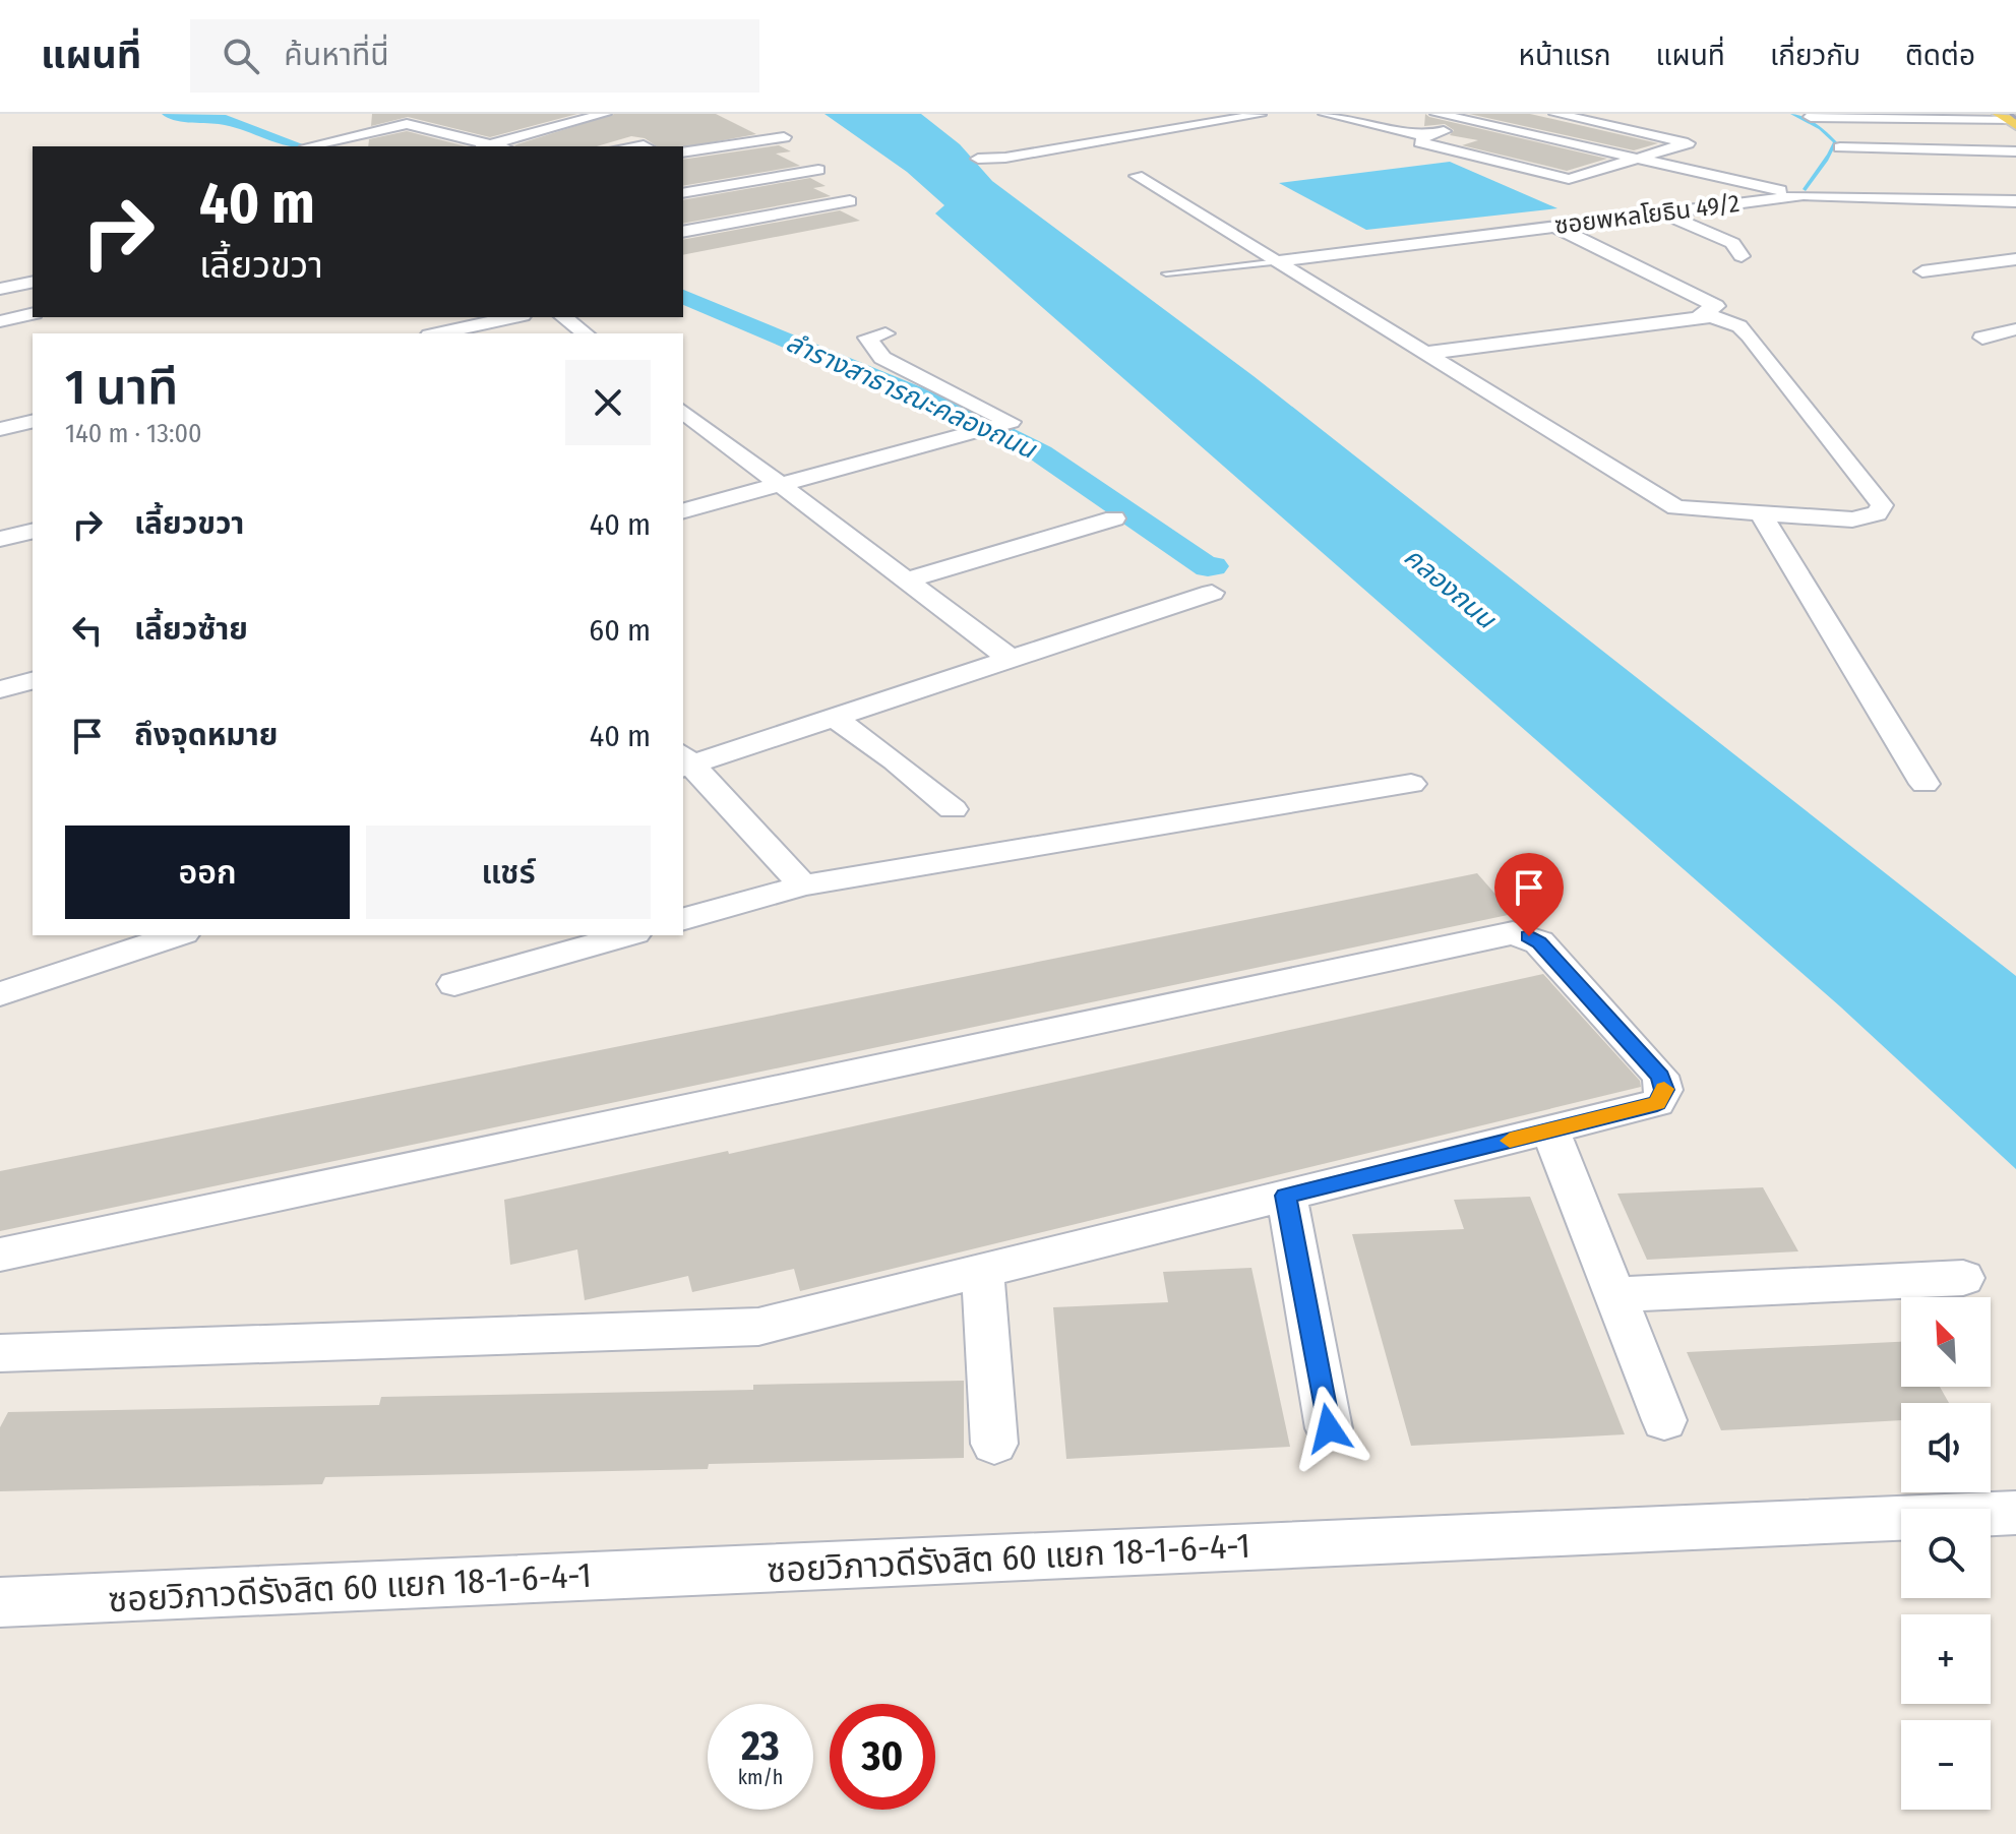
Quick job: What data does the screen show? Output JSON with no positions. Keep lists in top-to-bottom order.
{
  "streets": {
    "street": ["ซอยพหลโยธิน 49/2", "ซอยวิภาวดีรังสิต 60 แยก 18-1-6-4-1"]
  },
  "water": ["ลำรางสาธารณะคลองถนน", "คลองถนน"],
  "north": "top left",
  "page": {
    "header": "แผนที่",
    "search": "ค้นหาที่นี่",
    "nav": [
      "หน้าแรก",
      "แผนที่",
      "เกี่ยวกับ",
      "ติดต่อ"
    ],
    "turn": ["40 m", "เลี้ยวขวา"],
    "heading": ["1 นาที", "140 m · 13:00"],
    "list": [
      {
        "name": "เลี้ยวขวา",
        "value": "40 m"
      },
      {
        "name": "เลี้ยวซ้าย",
        "value": "60 m"
      },
      {
        "name": "ถึงจุดหมาย",
        "value": "40 m"
      }
    ],
    "buttons": ["ออก", "แชร์"],
    "map_buttons": ["+", "−"],
    "speed": "23 km/h",
    "limit": "30"
  }
}
